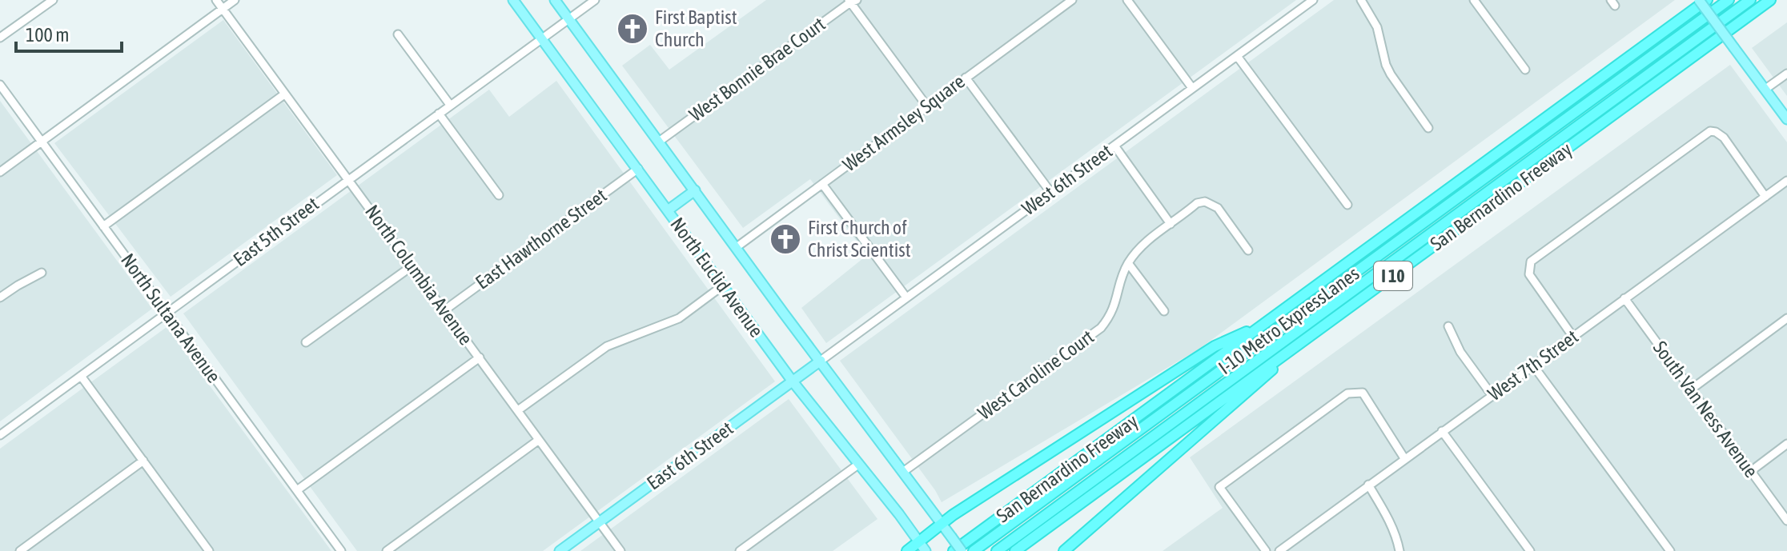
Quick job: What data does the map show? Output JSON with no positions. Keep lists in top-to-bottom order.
{
  "streets": {
    "highway": ["San Bernardino Freeway", "I 10", "I-10 Metro ExpressLanes"],
    "main road": ["North Euclid Avenue", "East 6th Street"],
    "street": [
      "West Bonnie Brae Court",
      "West Armsley Square",
      "West 6th Street",
      "East 5th Street",
      "East Hawthorne Street",
      "North Columbia Avenue",
      "North Sultana Avenue",
      "West 7th Street",
      "West Caroline Court",
      "South Van Ness Avenue"
    ]
  },
  "crossings": [
    ["West Bonnie Brae Court", "North Euclid Avenue"],
    ["West Armsley Square", "North Euclid Avenue"],
    ["West 6th Street", "North Euclid Avenue"],
    ["West 6th Street", "East 6th Street"],
    ["East 5th Street", "North Columbia Avenue"],
    ["East 5th Street", "North Euclid Avenue"],
    ["East 5th Street", "North Sultana Avenue"],
    ["East Hawthorne Street", "North Columbia Avenue"],
    ["East Hawthorne Street", "North Euclid Avenue"],
    ["North Columbia Avenue", "East 6th Street"],
    ["North Euclid Avenue", "West Caroline Court"],
    ["North Euclid Avenue", "East 6th Street"],
    ["West 7th Street", "South Van Ness Avenue"]
  ],
  "places": {
    "church": ["First Baptist Church", "First Church of Christ Scientist"]
  },
  "scale_bar": "100 m"
}
